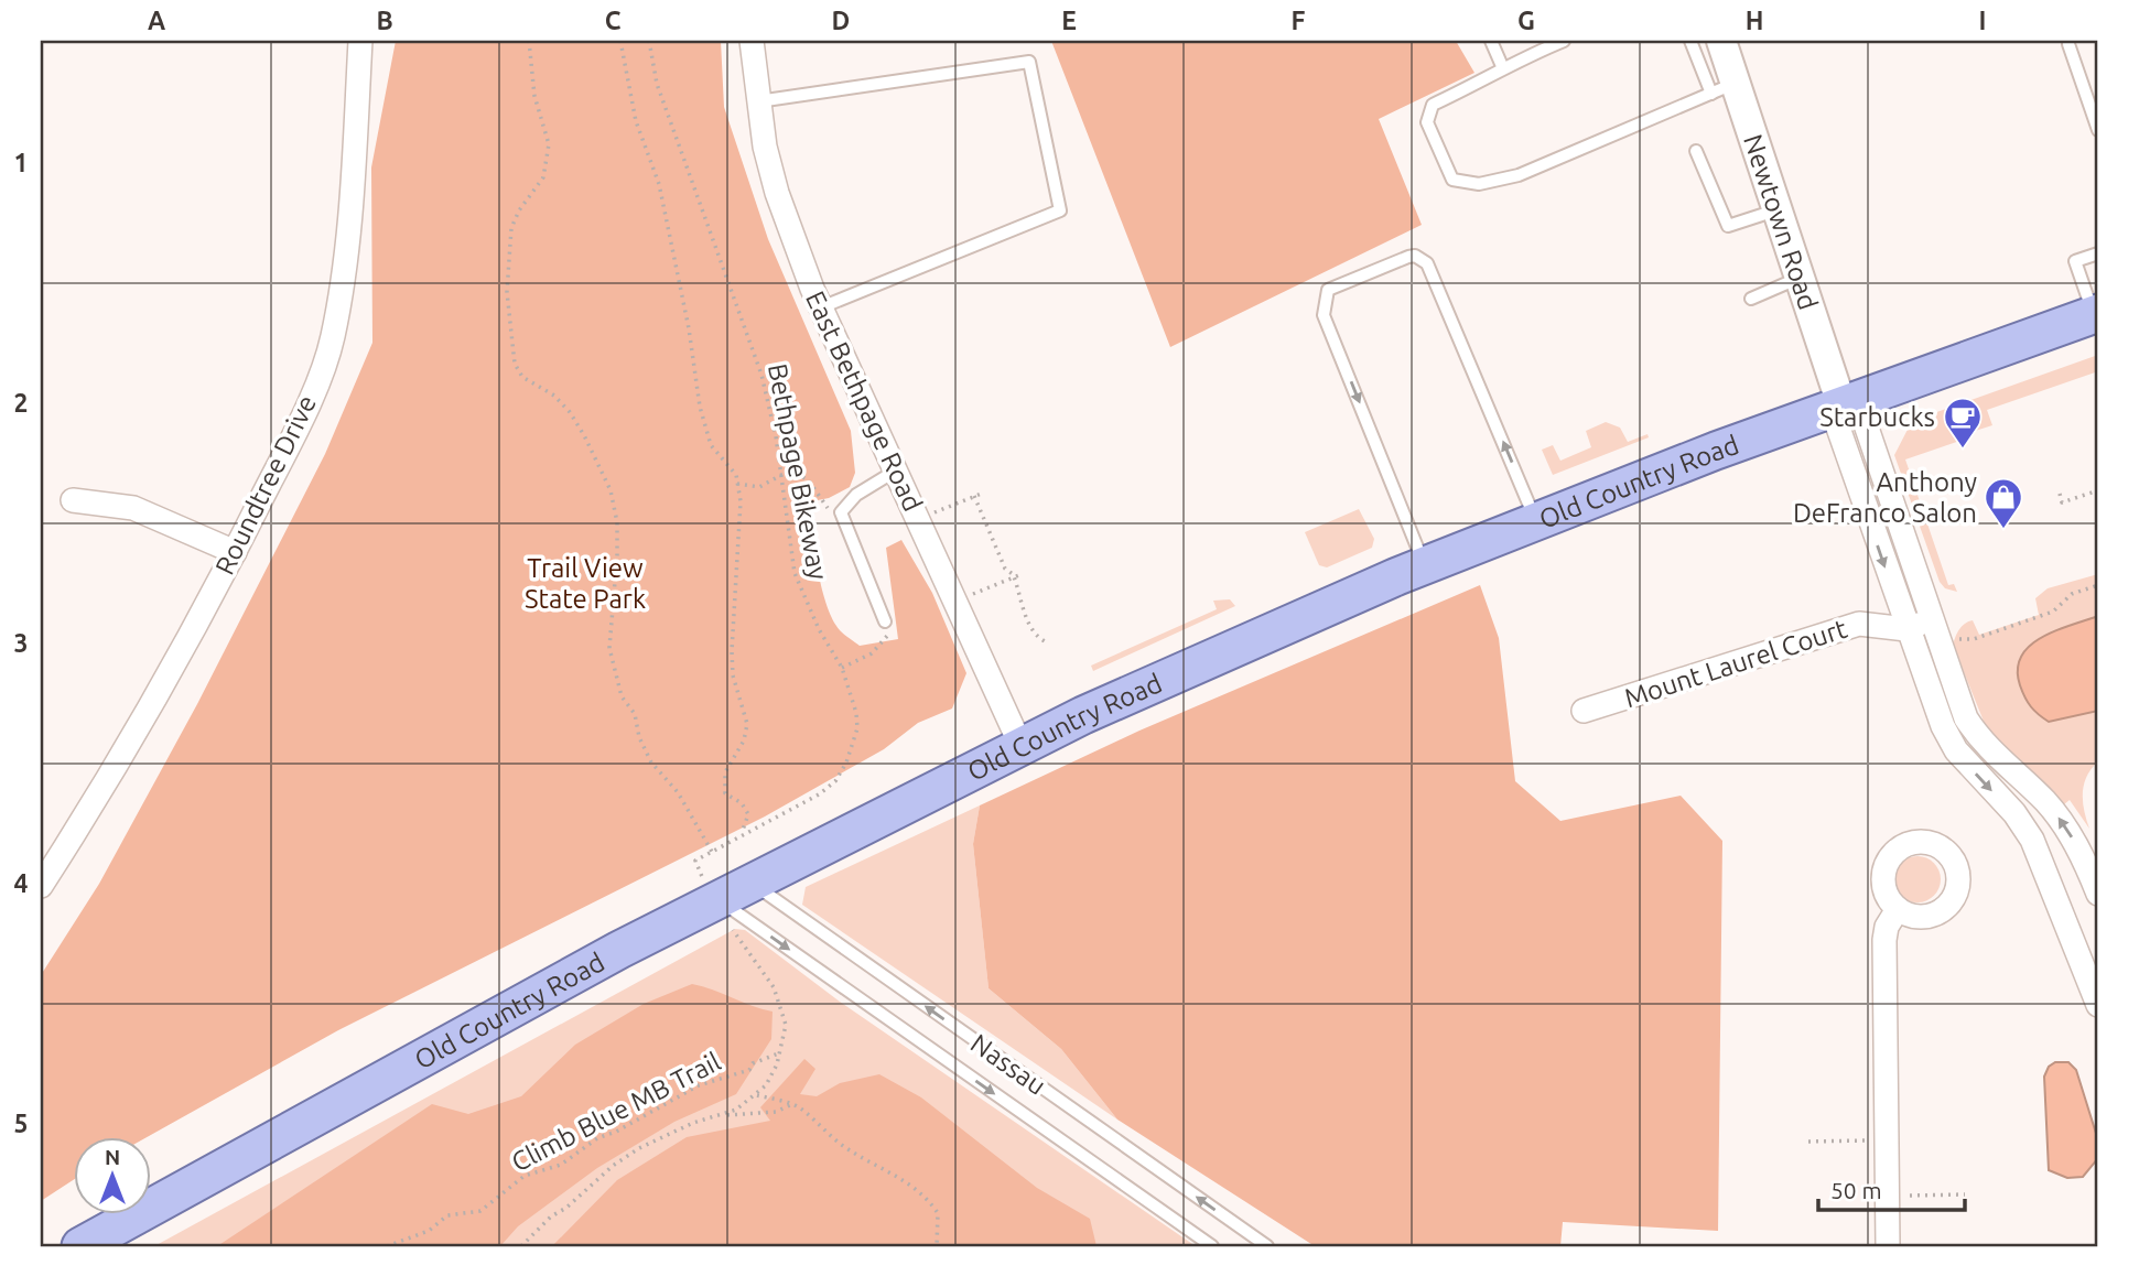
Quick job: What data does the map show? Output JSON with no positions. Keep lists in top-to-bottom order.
{
  "streets": {
    "main road": ["Old Country Road"],
    "street": [
      "Newtown Road",
      "East Bethpage Road",
      "Roundtree Drive",
      "Mount Laurel Court"
    ],
    "lane": ["Nassau"],
    "path": ["Bethpage Bikeway", "Climb Blue MB Trail"]
  },
  "crossings": [
    ["Newtown Road", "Old Country Road"],
    ["East Bethpage Road", "Old Country Road"],
    ["Bethpage Bikeway", "Old Country Road"],
    ["Old Country Road", "Nassau"]
  ],
  "parks": ["Trail View State Park"],
  "places": {
    "cafe": ["Starbucks"],
    "shop": ["Anthony DeFranco Salon"]
  },
  "scale_bar": "50 m",
  "north": "top",
  "grid": {
    "columns": [
      "A",
      "B",
      "C",
      "D",
      "E",
      "F",
      "G",
      "H",
      "I"
    ],
    "rows": [
      "1",
      "2",
      "3",
      "4",
      "5"
    ]
  }
}
